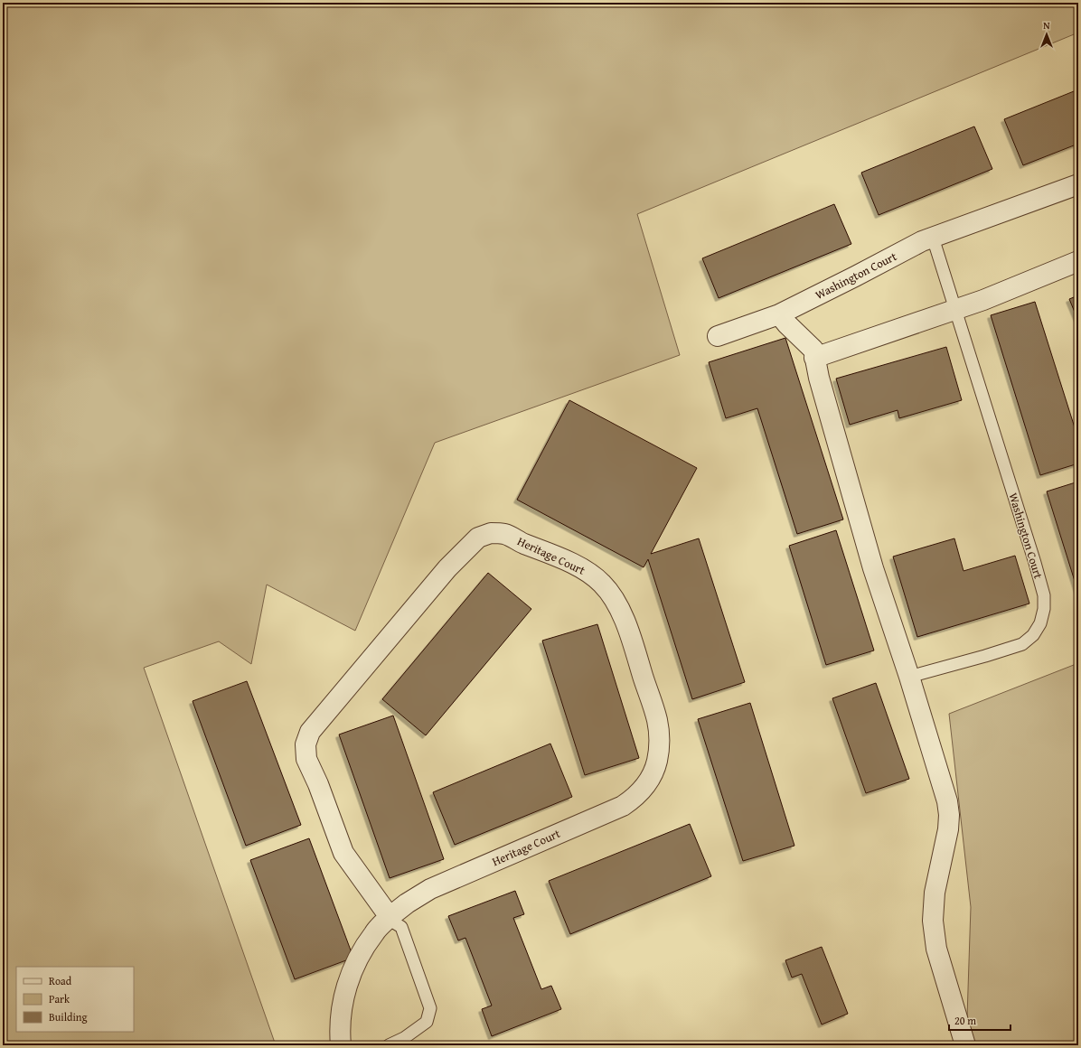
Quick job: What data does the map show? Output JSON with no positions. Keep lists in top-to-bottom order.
{
  "streets": {
    "street": ["Washington Court", "Heritage Court"]
  },
  "legend": ["Road", "Park", "Building"],
  "scale_bar": "20 m",
  "north": "top"
}
